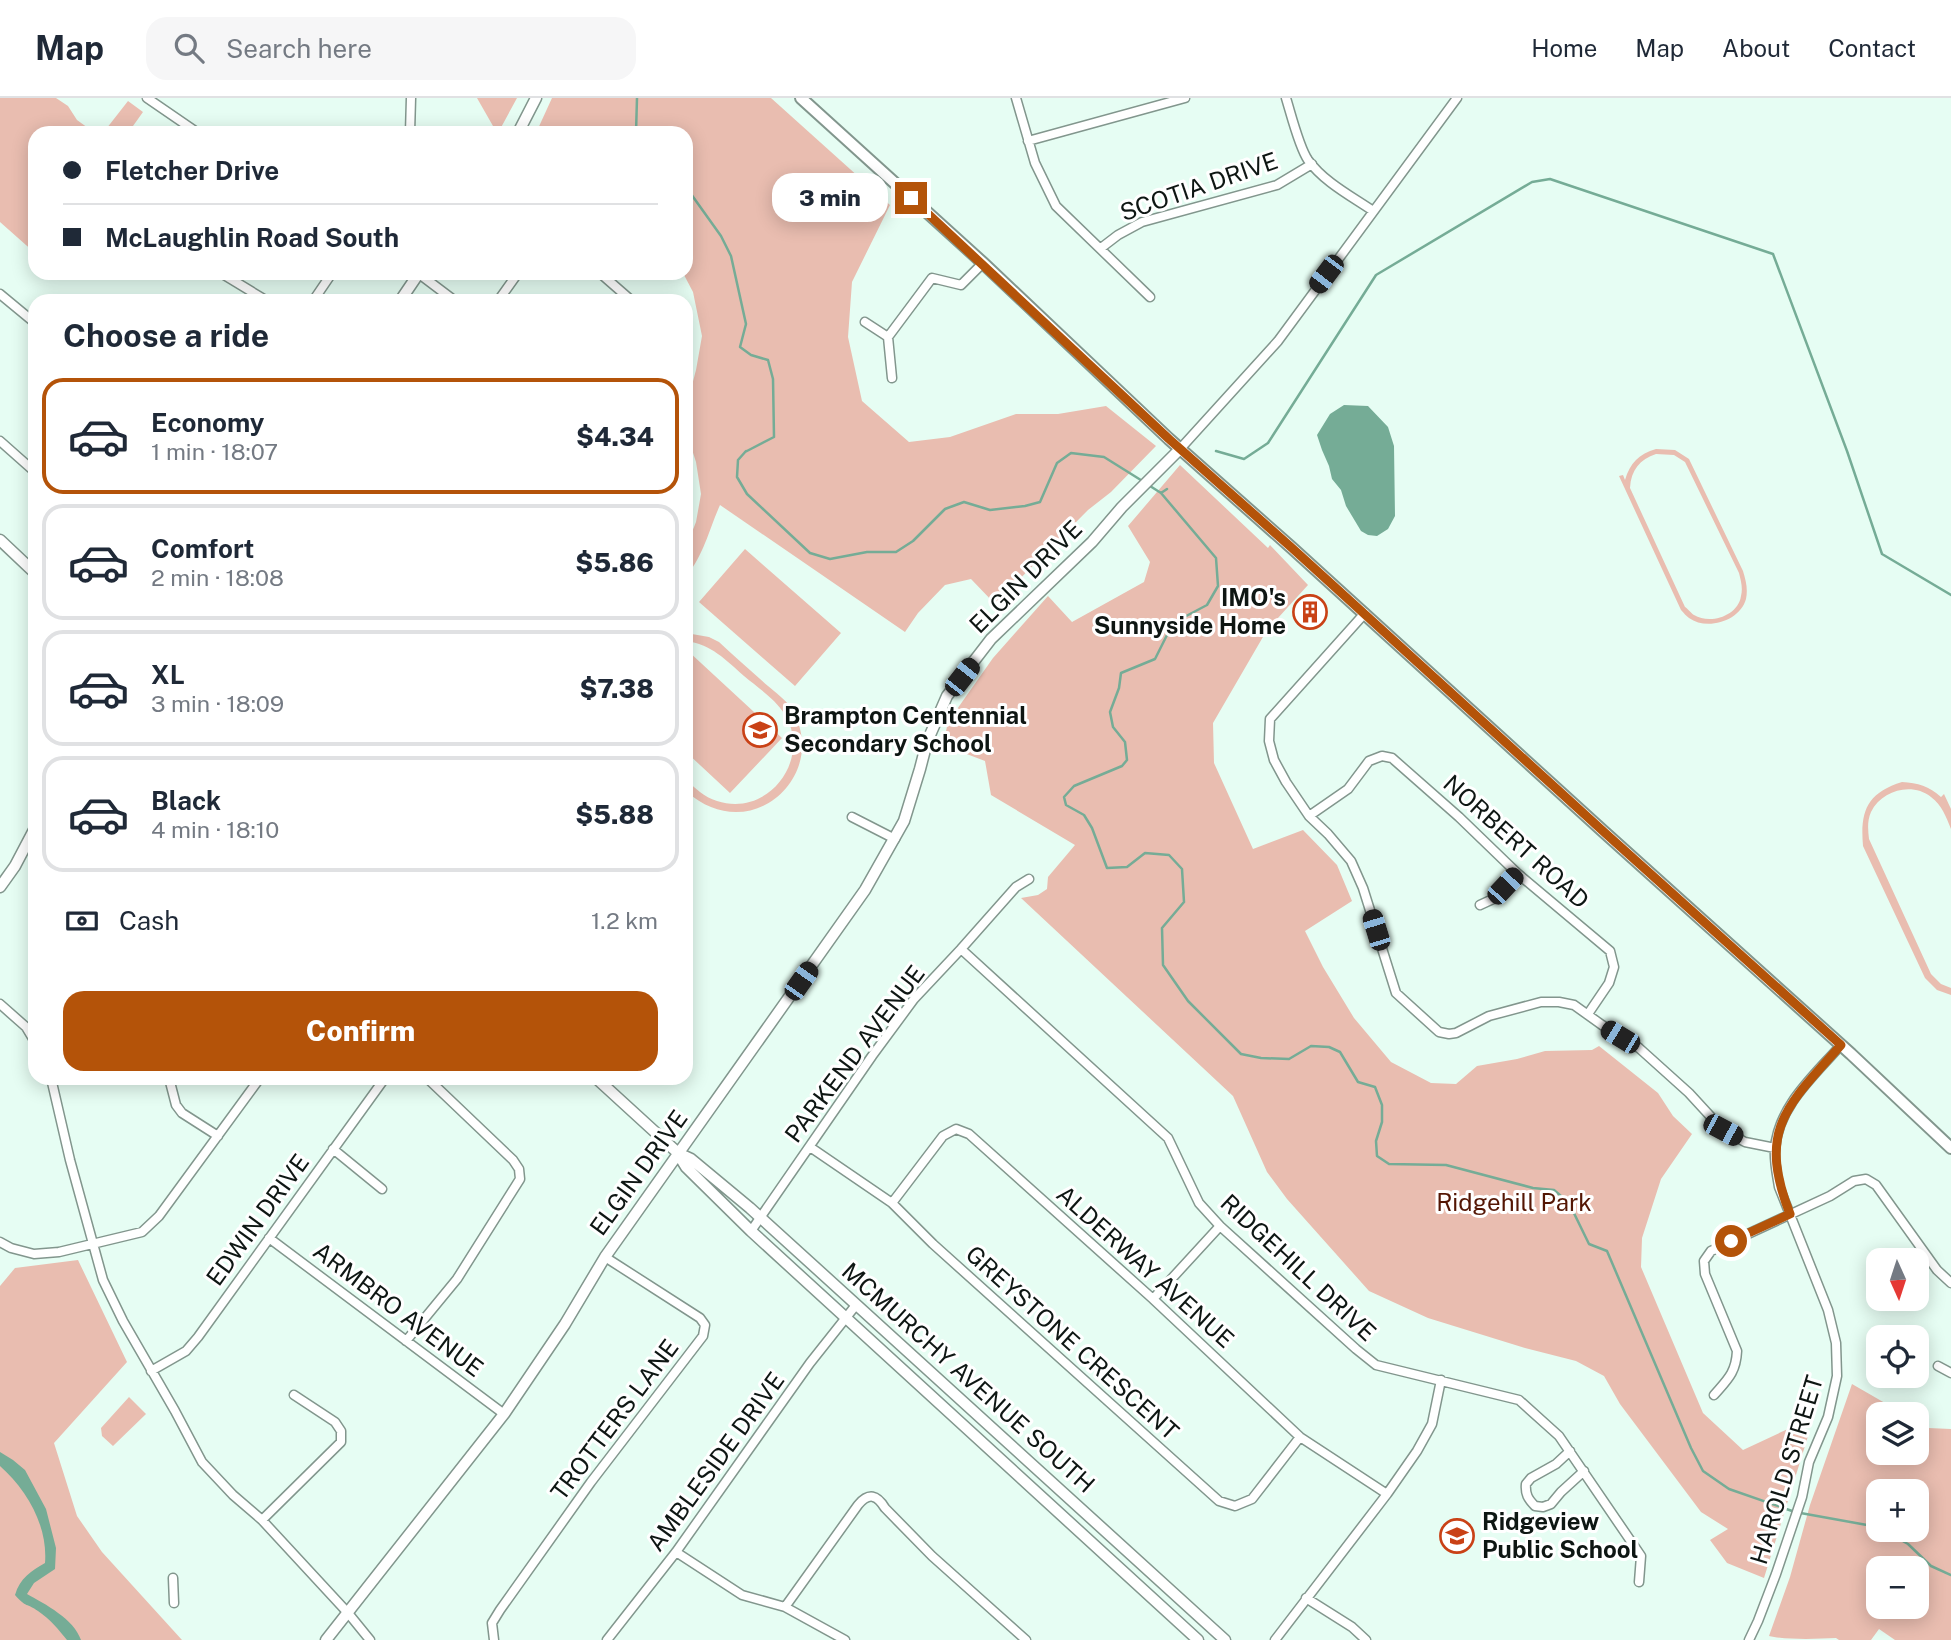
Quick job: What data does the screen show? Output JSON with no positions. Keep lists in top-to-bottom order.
{
  "streets": {
    "street": [
      "SCOTIA DRIVE",
      "ELGIN DRIVE",
      "NORBERT ROAD",
      "PARKEND AVENUE",
      "EDWIN DRIVE",
      "ALDERWAY AVENUE",
      "RIDGEHILL DRIVE",
      "ARMBRO AVENUE",
      "GREYSTONE CRESCENT",
      "MCMURCHY AVENUE SOUTH",
      "TROTTERS LANE",
      "AMBLESIDE DRIVE",
      "HAROLD STREET"
    ]
  },
  "crossings": [
    ["ELGIN DRIVE", "ARMBRO AVENUE"],
    ["ELGIN DRIVE", "MCMURCHY AVENUE SOUTH"],
    ["ELGIN DRIVE", "TROTTERS LANE"],
    ["PARKEND AVENUE", "RIDGEHILL DRIVE"],
    ["PARKEND AVENUE", "GREYSTONE CRESCENT"],
    ["PARKEND AVENUE", "MCMURCHY AVENUE SOUTH"],
    ["EDWIN DRIVE", "ARMBRO AVENUE"],
    ["ALDERWAY AVENUE", "GREYSTONE CRESCENT"],
    ["MCMURCHY AVENUE SOUTH", "AMBLESIDE DRIVE"]
  ],
  "parks": ["Ridgehill Park"],
  "places": {
    "building": ["IMO's Sunnyside Home"],
    "school or university": ["Brampton Centennial Secondary School", "Ridgeview Public School"]
  },
  "north": "bottom",
  "page": {
    "header": "Map",
    "search": "Search here",
    "nav": [
      "Home",
      "Map",
      "About",
      "Contact"
    ],
    "banner": ["Fletcher Drive", "McLaughlin Road South"],
    "bubble": "3 min",
    "heading": "Choose a ride",
    "list": [
      {
        "name": "Economy",
        "note": "1 min · 18:07",
        "value": "$4.34"
      },
      {
        "name": "Comfort",
        "note": "2 min · 18:08",
        "value": "$5.86"
      },
      {
        "name": "XL",
        "note": "3 min · 18:09",
        "value": "$7.38"
      },
      {
        "name": "Black",
        "note": "4 min · 18:10",
        "value": "$5.88"
      }
    ],
    "pay": ["Cash", "1.2 km"],
    "buttons": "Confirm",
    "map_buttons": ["+", "−"]
  }
}
